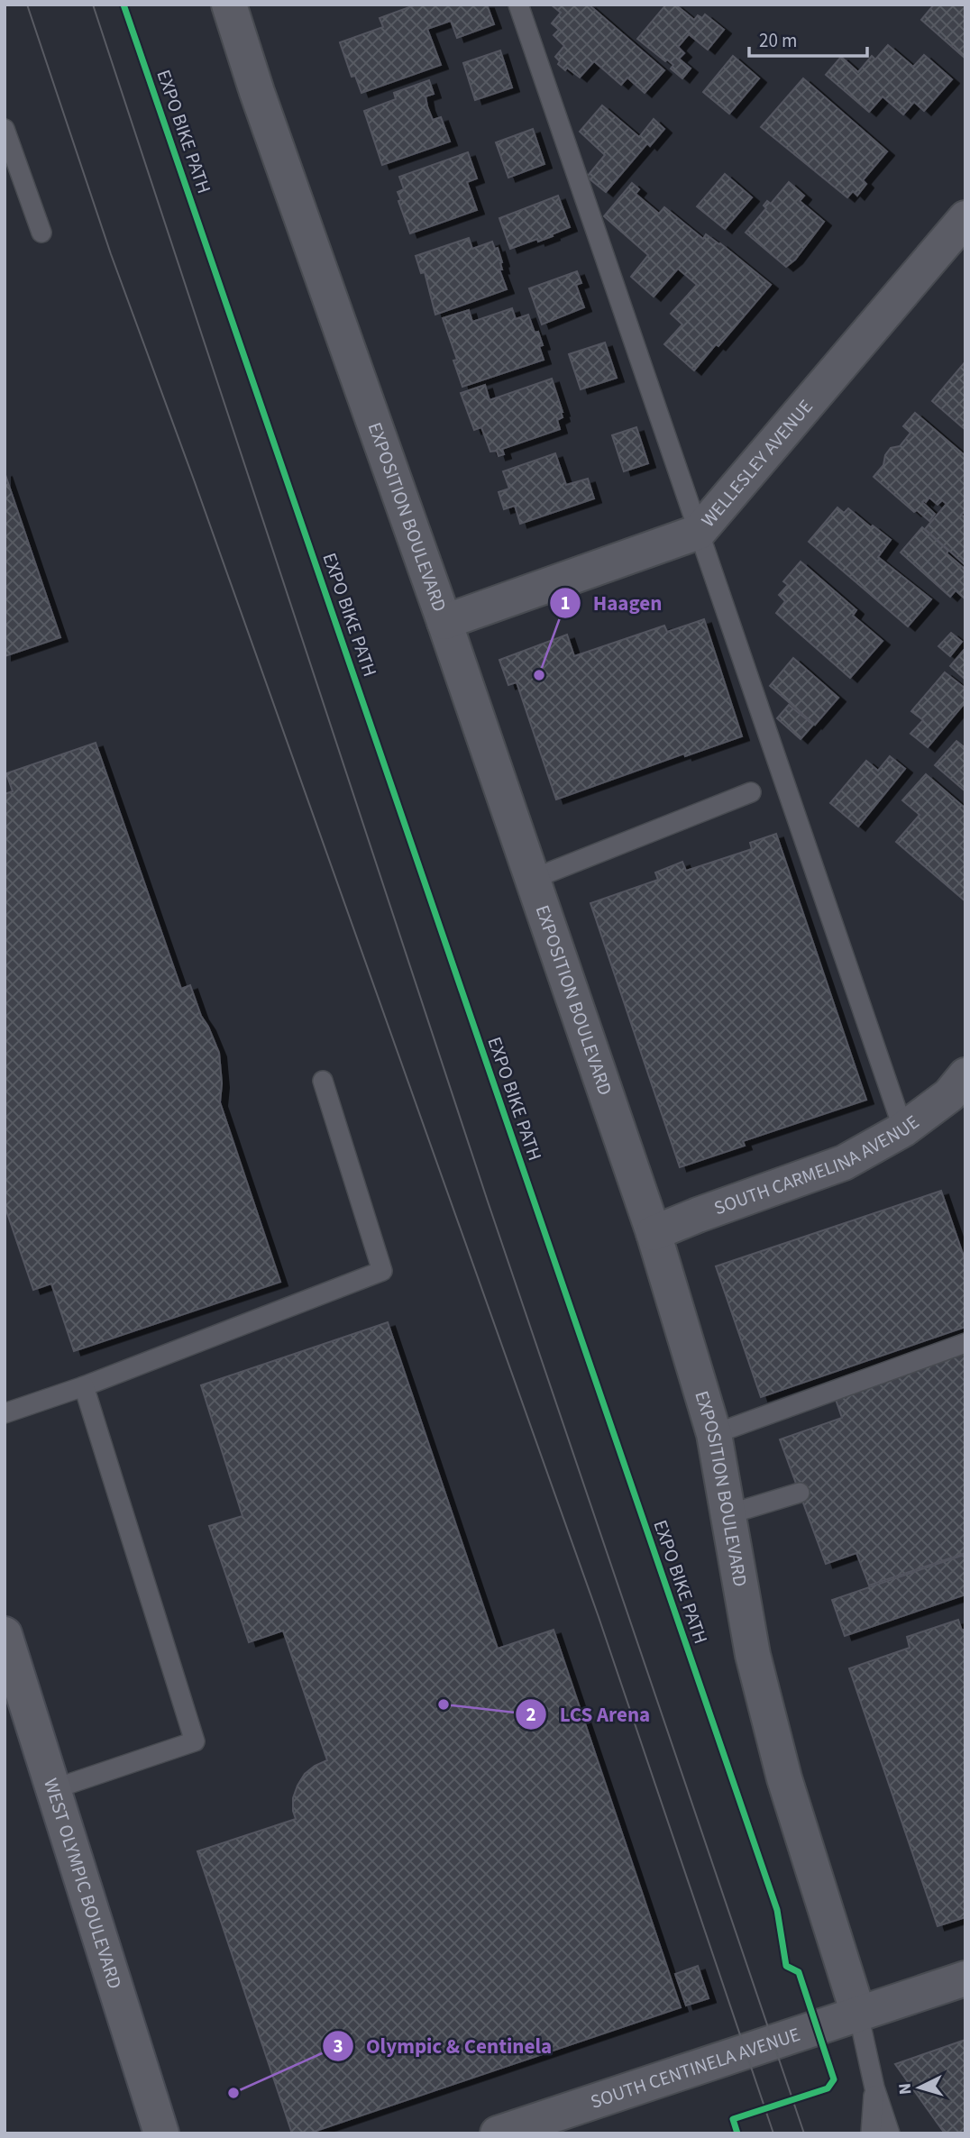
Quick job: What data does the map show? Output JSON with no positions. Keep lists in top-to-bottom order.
{
  "streets": {
    "main road": ["WEST OLYMPIC BOULEVARD"],
    "street": [
      "WELLESLEY AVENUE",
      "EXPOSITION BOULEVARD",
      "SOUTH CARMELINA AVENUE",
      "SOUTH CENTINELA AVENUE"
    ],
    "cycle path": ["EXPO BIKE PATH"]
  },
  "crossings": [
    ["WELLESLEY AVENUE", "EXPOSITION BOULEVARD"],
    ["EXPOSITION BOULEVARD", "SOUTH CARMELINA AVENUE"],
    ["EXPOSITION BOULEVARD", "SOUTH CENTINELA AVENUE"]
  ],
  "places": ["Haagen", "LCS Arena", "Olympic & Centinela"],
  "scale_bar": "20 m",
  "north": "left"
}
